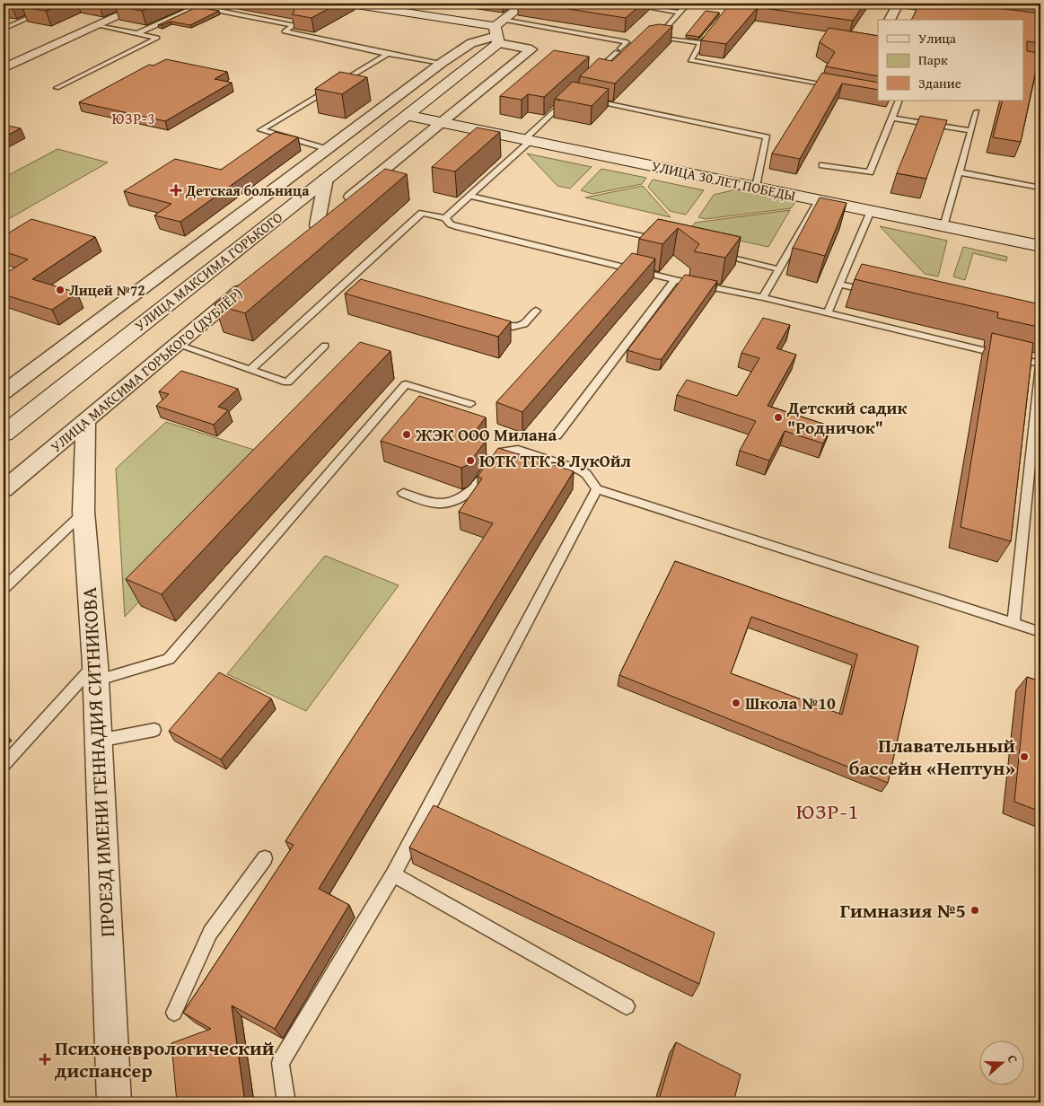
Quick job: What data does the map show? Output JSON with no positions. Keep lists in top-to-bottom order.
{
  "streets": {
    "street": [
      "УЛИЦА 30 ЛЕТ ПОБЕДЫ",
      "УЛИЦА МАКСИМА ГОРЬКОГО",
      "УЛИЦА МАКСИМА ГОРЬКОГО (ДУБЛЁР)",
      "ПРОЕЗД ИМЕНИ ГЕННАДИЯ СИТНИКОВА"
    ]
  },
  "crossings": [
    ["УЛИЦА 30 ЛЕТ ПОБЕДЫ", "УЛИЦА МАКСИМА ГОРЬКОГО"],
    ["УЛИЦА МАКСИМА ГОРЬКОГО (ДУБЛЁР)", "ПРОЕЗД ИМЕНИ ГЕННАДИЯ СИТНИКОВА"]
  ],
  "districts": ["ЮЗР-3", "ЮЗР-1"],
  "places": {
    "health": ["Детская больница", "Психоневрологический диспансер"],
    "other": [
      "Лицей №72",
      "Детский садик \"Родничок\"",
      "ЖЭК ООО Милана",
      "ЮТК ТГК-8 ЛукОйл",
      "Школа №10",
      "Плавательный бассейн «Нептун»",
      "Гимназия №5"
    ]
  },
  "legend": ["Улица", "Парк", "Здание"],
  "north": "right"
}
